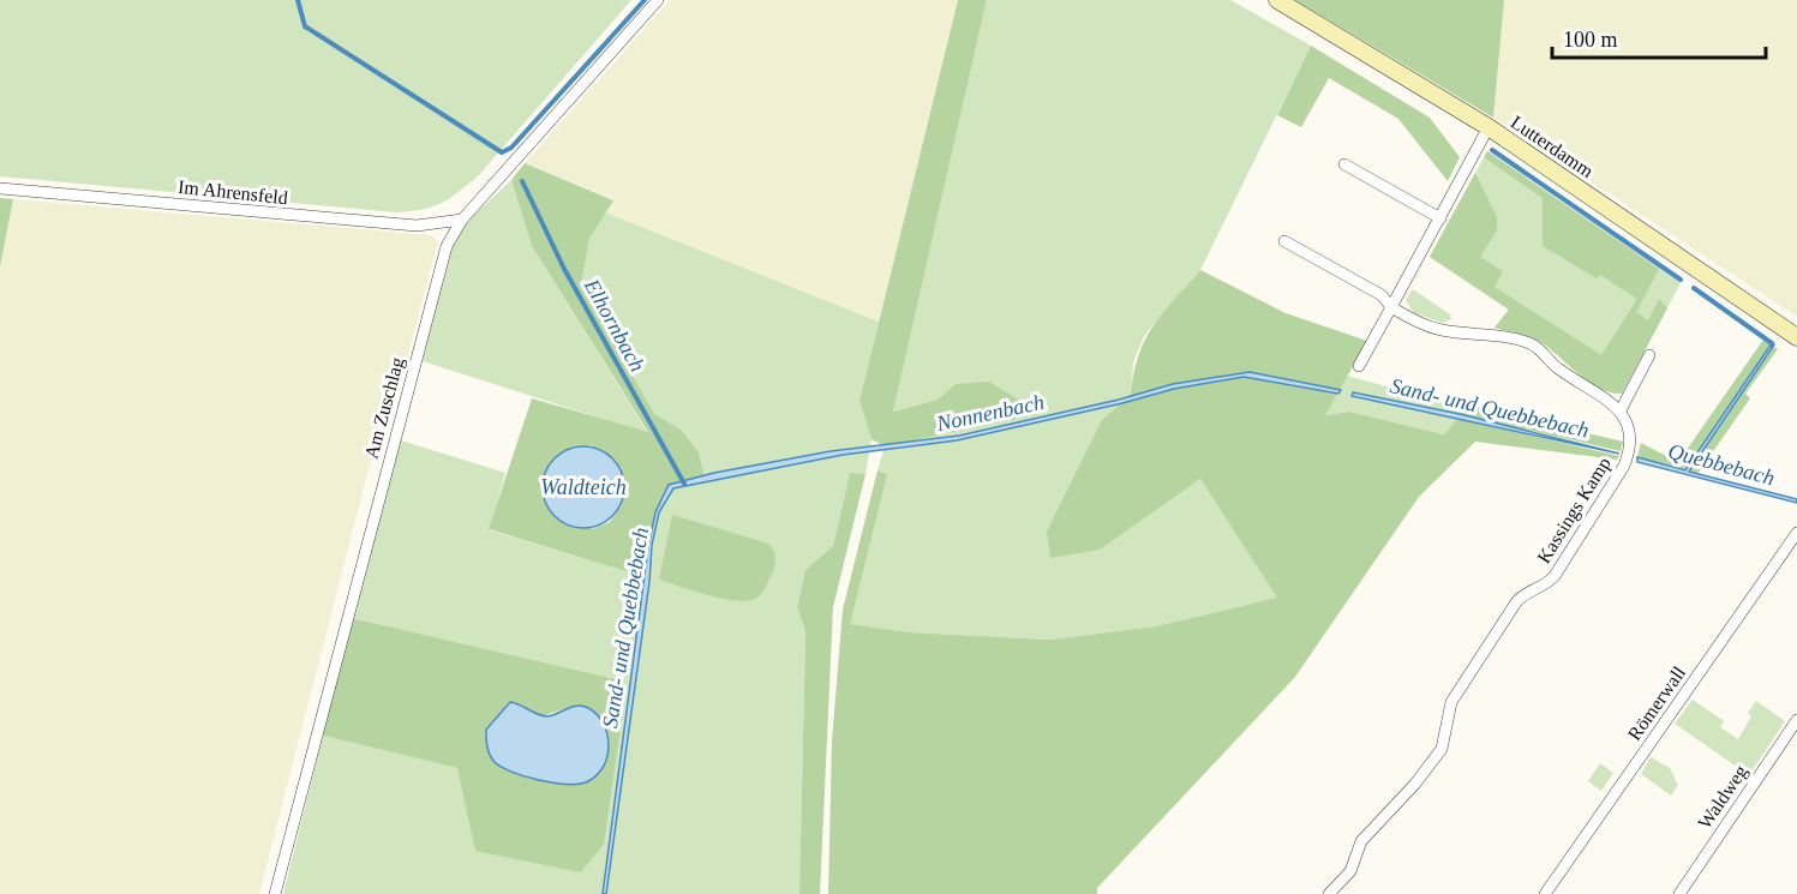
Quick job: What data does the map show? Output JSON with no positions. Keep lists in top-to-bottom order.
{
  "streets": {
    "street": [
      "Lutterdamm",
      "Im Ahrensfeld",
      "Am Zuschlag",
      "Kassings Kamp",
      "Römerwall",
      "Waldweg"
    ]
  },
  "crossings": [
    ["Im Ahrensfeld", "Am Zuschlag"]
  ],
  "water": [
    "Elhornbach",
    "Sand- und Quebbebach",
    "Nonnenbach",
    "Quebbebach",
    "Waldteich"
  ],
  "scale_bar": "100 m"
}
